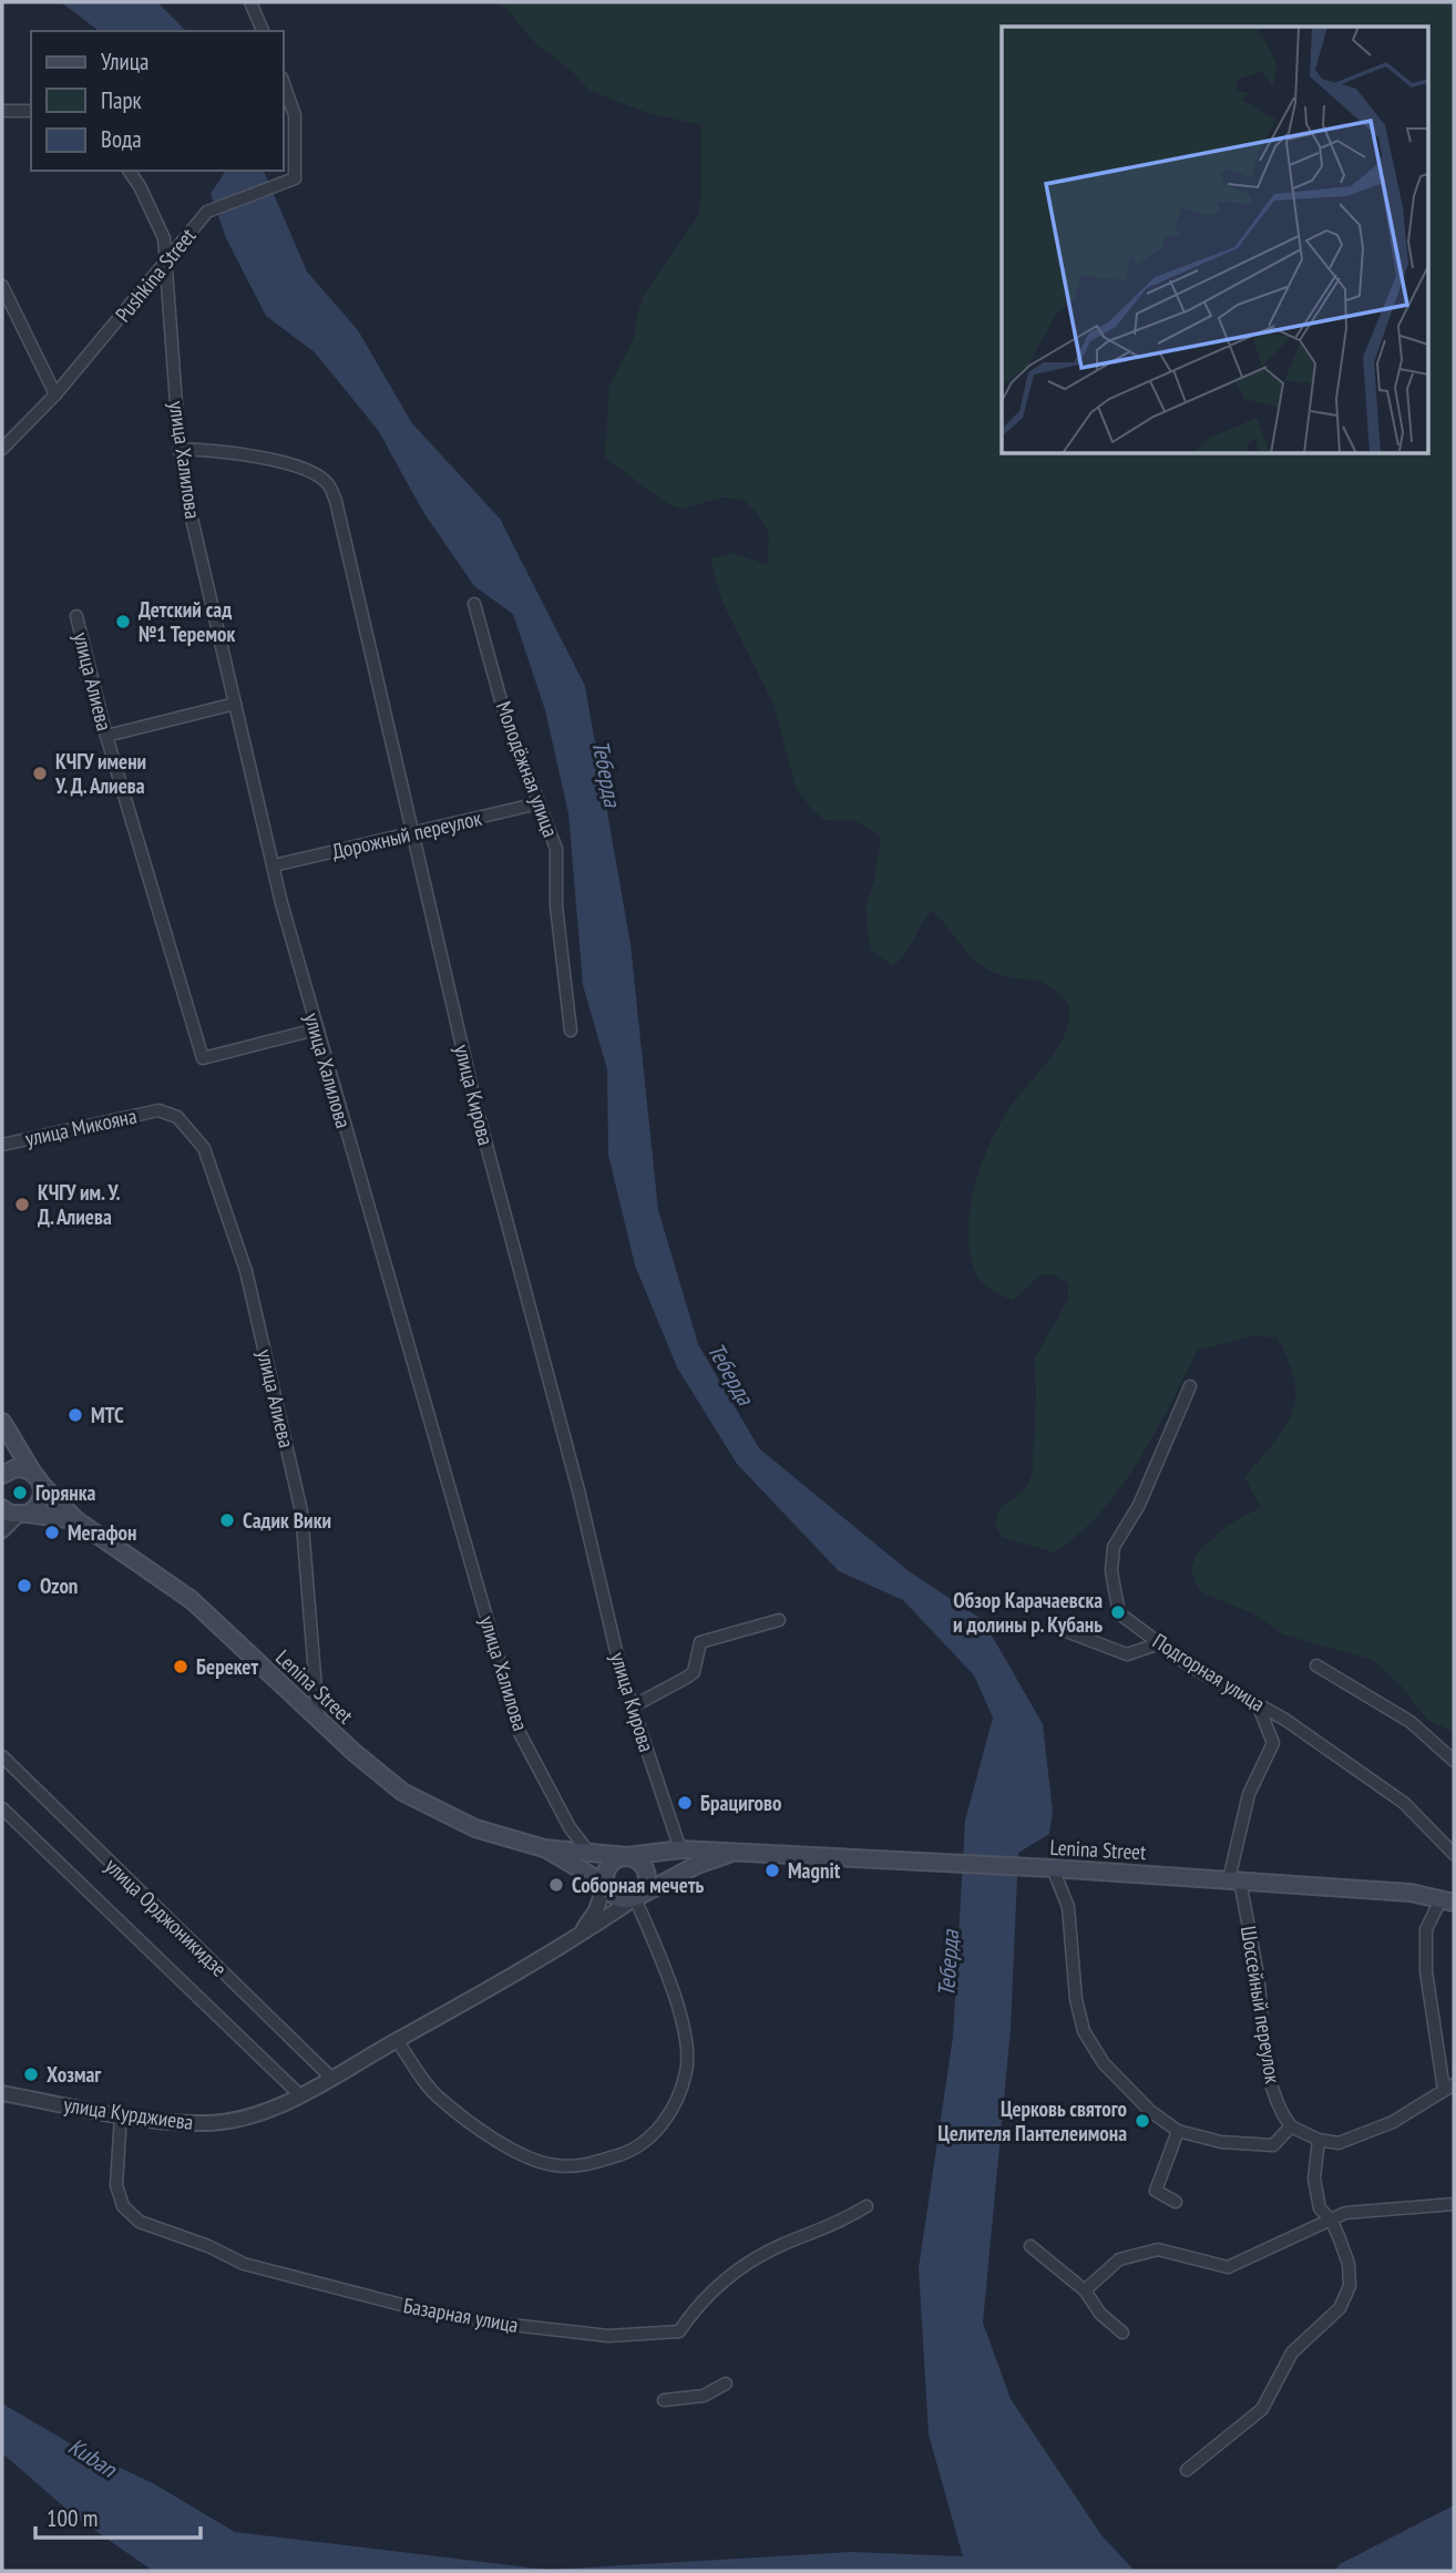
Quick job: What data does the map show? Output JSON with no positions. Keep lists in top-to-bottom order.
{
  "streets": {
    "main road": ["Lenina Street"],
    "street": [
      "Pushkina Street",
      "улица Халилова",
      "улица Алиева",
      "Молодёжная улица",
      "Дорожный переулок",
      "улица Кирова",
      "улица Микояна",
      "Подгорная улица",
      "улица Орджоникидзе",
      "Шоссейный переулок",
      "улица Курджиева",
      "Базарная улица"
    ]
  },
  "crossings": [
    ["Pushkina Street", "улица Халилова"],
    ["улица Халилова", "улица Алиева"],
    ["улица Халилова", "Дорожный переулок"],
    ["улица Халилова", "улица Кирова"],
    ["улица Халилова", "Lenina Street"],
    ["улица Алиева", "улица Микояна"],
    ["улица Алиева", "Lenina Street"],
    ["Молодёжная улица", "Дорожный переулок"],
    ["Дорожный переулок", "улица Кирова"],
    ["улица Кирова", "Lenina Street"],
    ["Подгорная улица", "Шоссейный переулок"],
    ["Lenina Street", "Шоссейный переулок"],
    ["улица Орджоникидзе", "улица Курджиева"],
    ["улица Курджиева", "Базарная улица"]
  ],
  "water": ["Теберда", "Kuban"],
  "places": [
    "Детский сад №1 Теремок",
    "КЧГУ имени У. Д. Алиева",
    "КЧГУ им. У. Д. Алиева",
    "МТС",
    "Горянка",
    "Садик Вики",
    "Мегафон",
    "Ozon",
    "Обзор Карачаевска и долины р. Кубань",
    "Берекет",
    "Брацигово",
    "Magnit",
    "Соборная мечеть",
    "Хозмаг",
    "Церковь святого Целителя Пантелеимона"
  ],
  "legend": ["Улица", "Парк", "Вода"],
  "scale_bar": "100 m"
}
